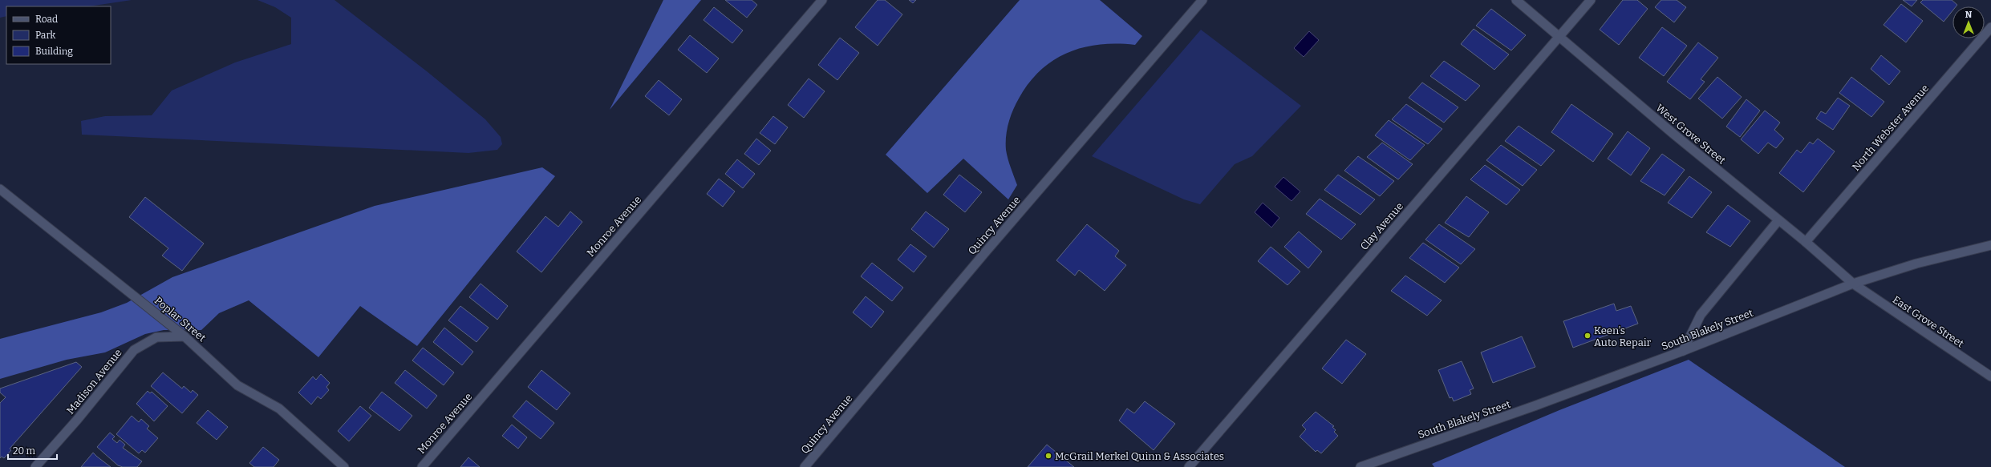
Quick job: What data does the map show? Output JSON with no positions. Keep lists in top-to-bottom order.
{
  "streets": {
    "street": [
      "North Webster Avenue",
      "West Grove Street",
      "Quincy Avenue",
      "Monroe Avenue",
      "Clay Avenue",
      "Poplar Street",
      "East Grove Street",
      "South Blakely Street",
      "Madison Avenue"
    ]
  },
  "crossings": [
    ["North Webster Avenue", "West Grove Street"],
    ["West Grove Street", "Clay Avenue"],
    ["West Grove Street", "East Grove Street"],
    ["West Grove Street", "South Blakely Street"],
    ["Poplar Street", "Madison Avenue"],
    ["East Grove Street", "South Blakely Street"]
  ],
  "places": ["Keen's Auto Repair", "McGrail Merkel Quinn & Associates"],
  "legend": ["Road", "Park", "Building"],
  "scale_bar": "20 m",
  "north": "top"
}
